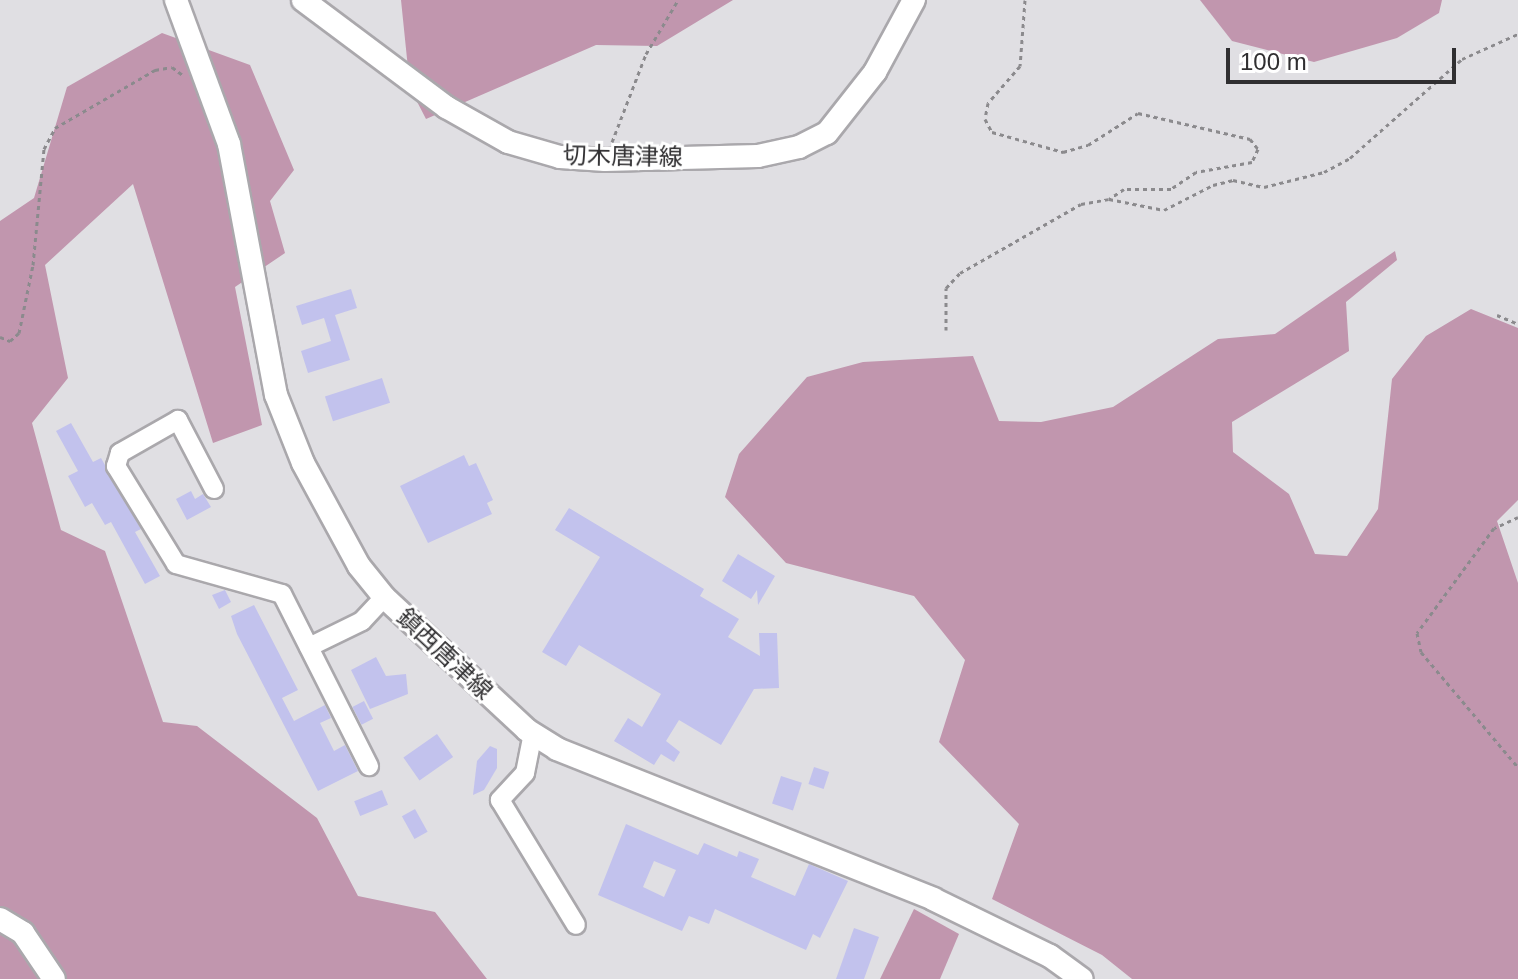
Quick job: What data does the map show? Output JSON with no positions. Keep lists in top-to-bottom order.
{
  "streets": {
    "main road": ["切木唐津線", "鎮西唐津線"]
  },
  "scale_bar": "100 m"
}
